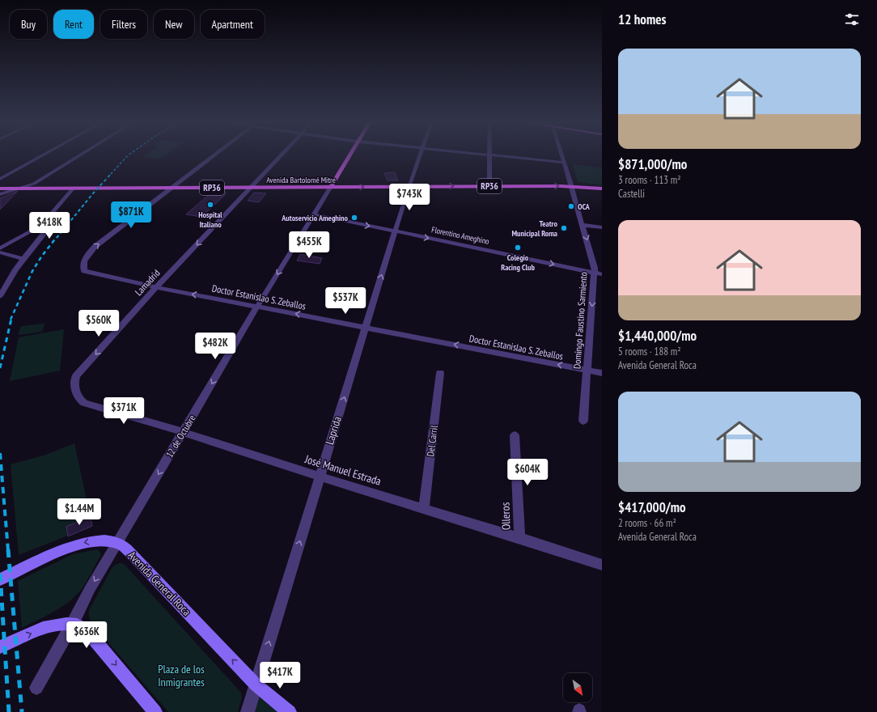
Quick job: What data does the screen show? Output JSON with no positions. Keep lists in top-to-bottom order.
{
  "streets": {
    "main road": ["Avenida Bartolomé Mitre", "RP36", "Avenida General Roca"],
    "street": [
      "Florentino Ameghino",
      "Lamadrid",
      "Doctor Estanislao S. Zeballos",
      "Domingo Faustino Sarmiento",
      "Laprida",
      "12 de Octubre",
      "Del Carril",
      "José Manuel Estrada",
      "Olleros"
    ]
  },
  "crossings": [
    ["Avenida Bartolomé Mitre", "Lamadrid"],
    ["Avenida Bartolomé Mitre", "Doctor Estanislao S. Zeballos"],
    ["Avenida Bartolomé Mitre", "Domingo Faustino Sarmiento"],
    ["Avenida Bartolomé Mitre", "Laprida"],
    ["Avenida Bartolomé Mitre", "12 de Octubre"],
    ["Florentino Ameghino", "Domingo Faustino Sarmiento"],
    ["Florentino Ameghino", "Laprida"],
    ["Florentino Ameghino", "12 de Octubre"],
    ["Lamadrid", "Doctor Estanislao S. Zeballos"],
    ["Lamadrid", "José Manuel Estrada"],
    ["Doctor Estanislao S. Zeballos", "Domingo Faustino Sarmiento"],
    ["Doctor Estanislao S. Zeballos", "Laprida"],
    ["Doctor Estanislao S. Zeballos", "12 de Octubre"],
    ["Laprida", "José Manuel Estrada"],
    ["Laprida", "Avenida General Roca"],
    ["12 de Octubre", "José Manuel Estrada"],
    ["12 de Octubre", "Avenida General Roca"],
    ["Del Carril", "José Manuel Estrada"],
    ["José Manuel Estrada", "Olleros"]
  ],
  "one_way": [
    "Avenida Bartolomé Mitre",
    "Florentino Ameghino",
    "Lamadrid",
    "Domingo Faustino Sarmiento",
    "Laprida",
    "12 de Octubre",
    "Avenida General Roca"
  ],
  "parks": ["Plaza de los Inmigrantes"],
  "places": [
    "Hospital Italiano",
    "OCA",
    "Autoservicio Ameghino",
    "Teatro Municipal Roma",
    "Colegio Racing Club"
  ],
  "north": "bottom right",
  "page": {
    "heading": "12 homes",
    "chip": [
      "Buy",
      "Rent",
      "Filters",
      "New",
      "Apartment"
    ],
    "list": [
      {
        "name": "$871,000/mo",
        "note": "3 rooms · 113 m² · Castelli"
      },
      {
        "name": "$1,440,000/mo",
        "note": "5 rooms · 188 m² · Avenida General Roca"
      },
      {
        "name": "$417,000/mo",
        "note": "2 rooms · 66 m² · Avenida General Roca"
      }
    ],
    "price": [
      "$743K",
      "$871K",
      "$418K",
      "$455K",
      "$537K",
      "$560K",
      "$482K",
      "$371K",
      "$604K",
      "$1.44M",
      "$636K",
      "$417K"
    ]
  }
}
